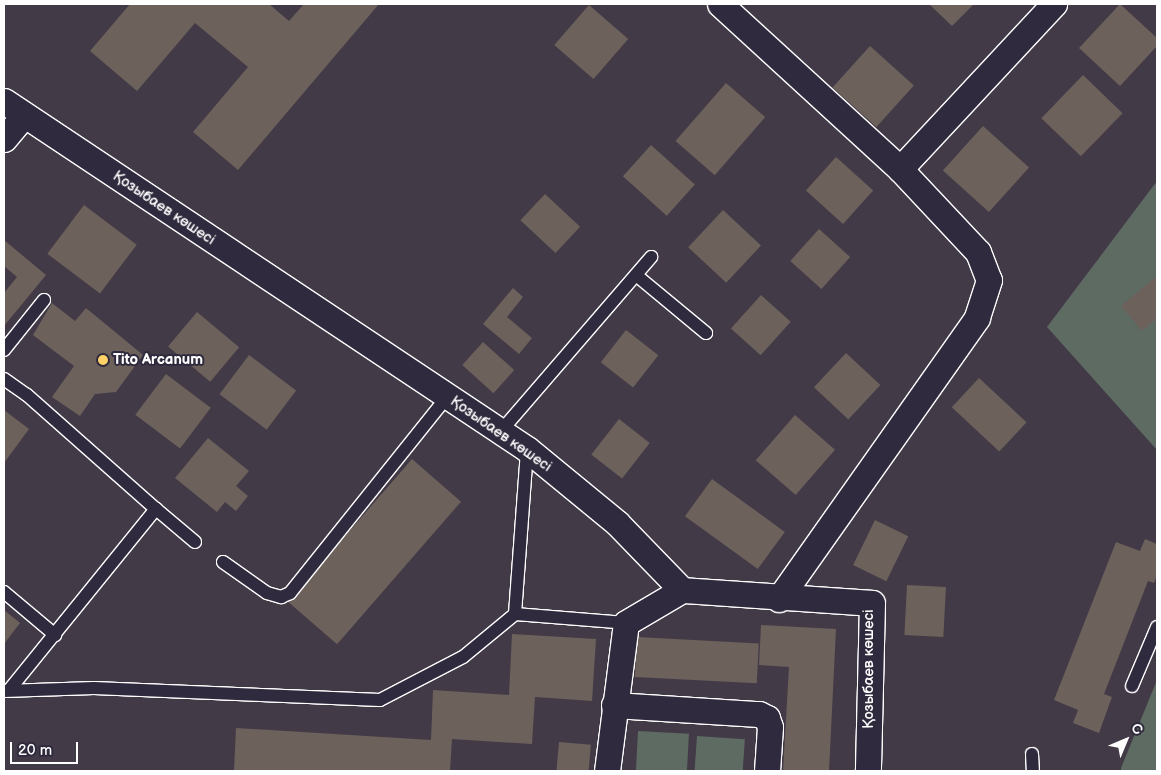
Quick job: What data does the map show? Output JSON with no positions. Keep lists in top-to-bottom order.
{
  "streets": {
    "street": ["Қозыбаев көшесі"]
  },
  "places": ["Tito Arcanum"],
  "scale_bar": "20 m",
  "north": "top right"
}
